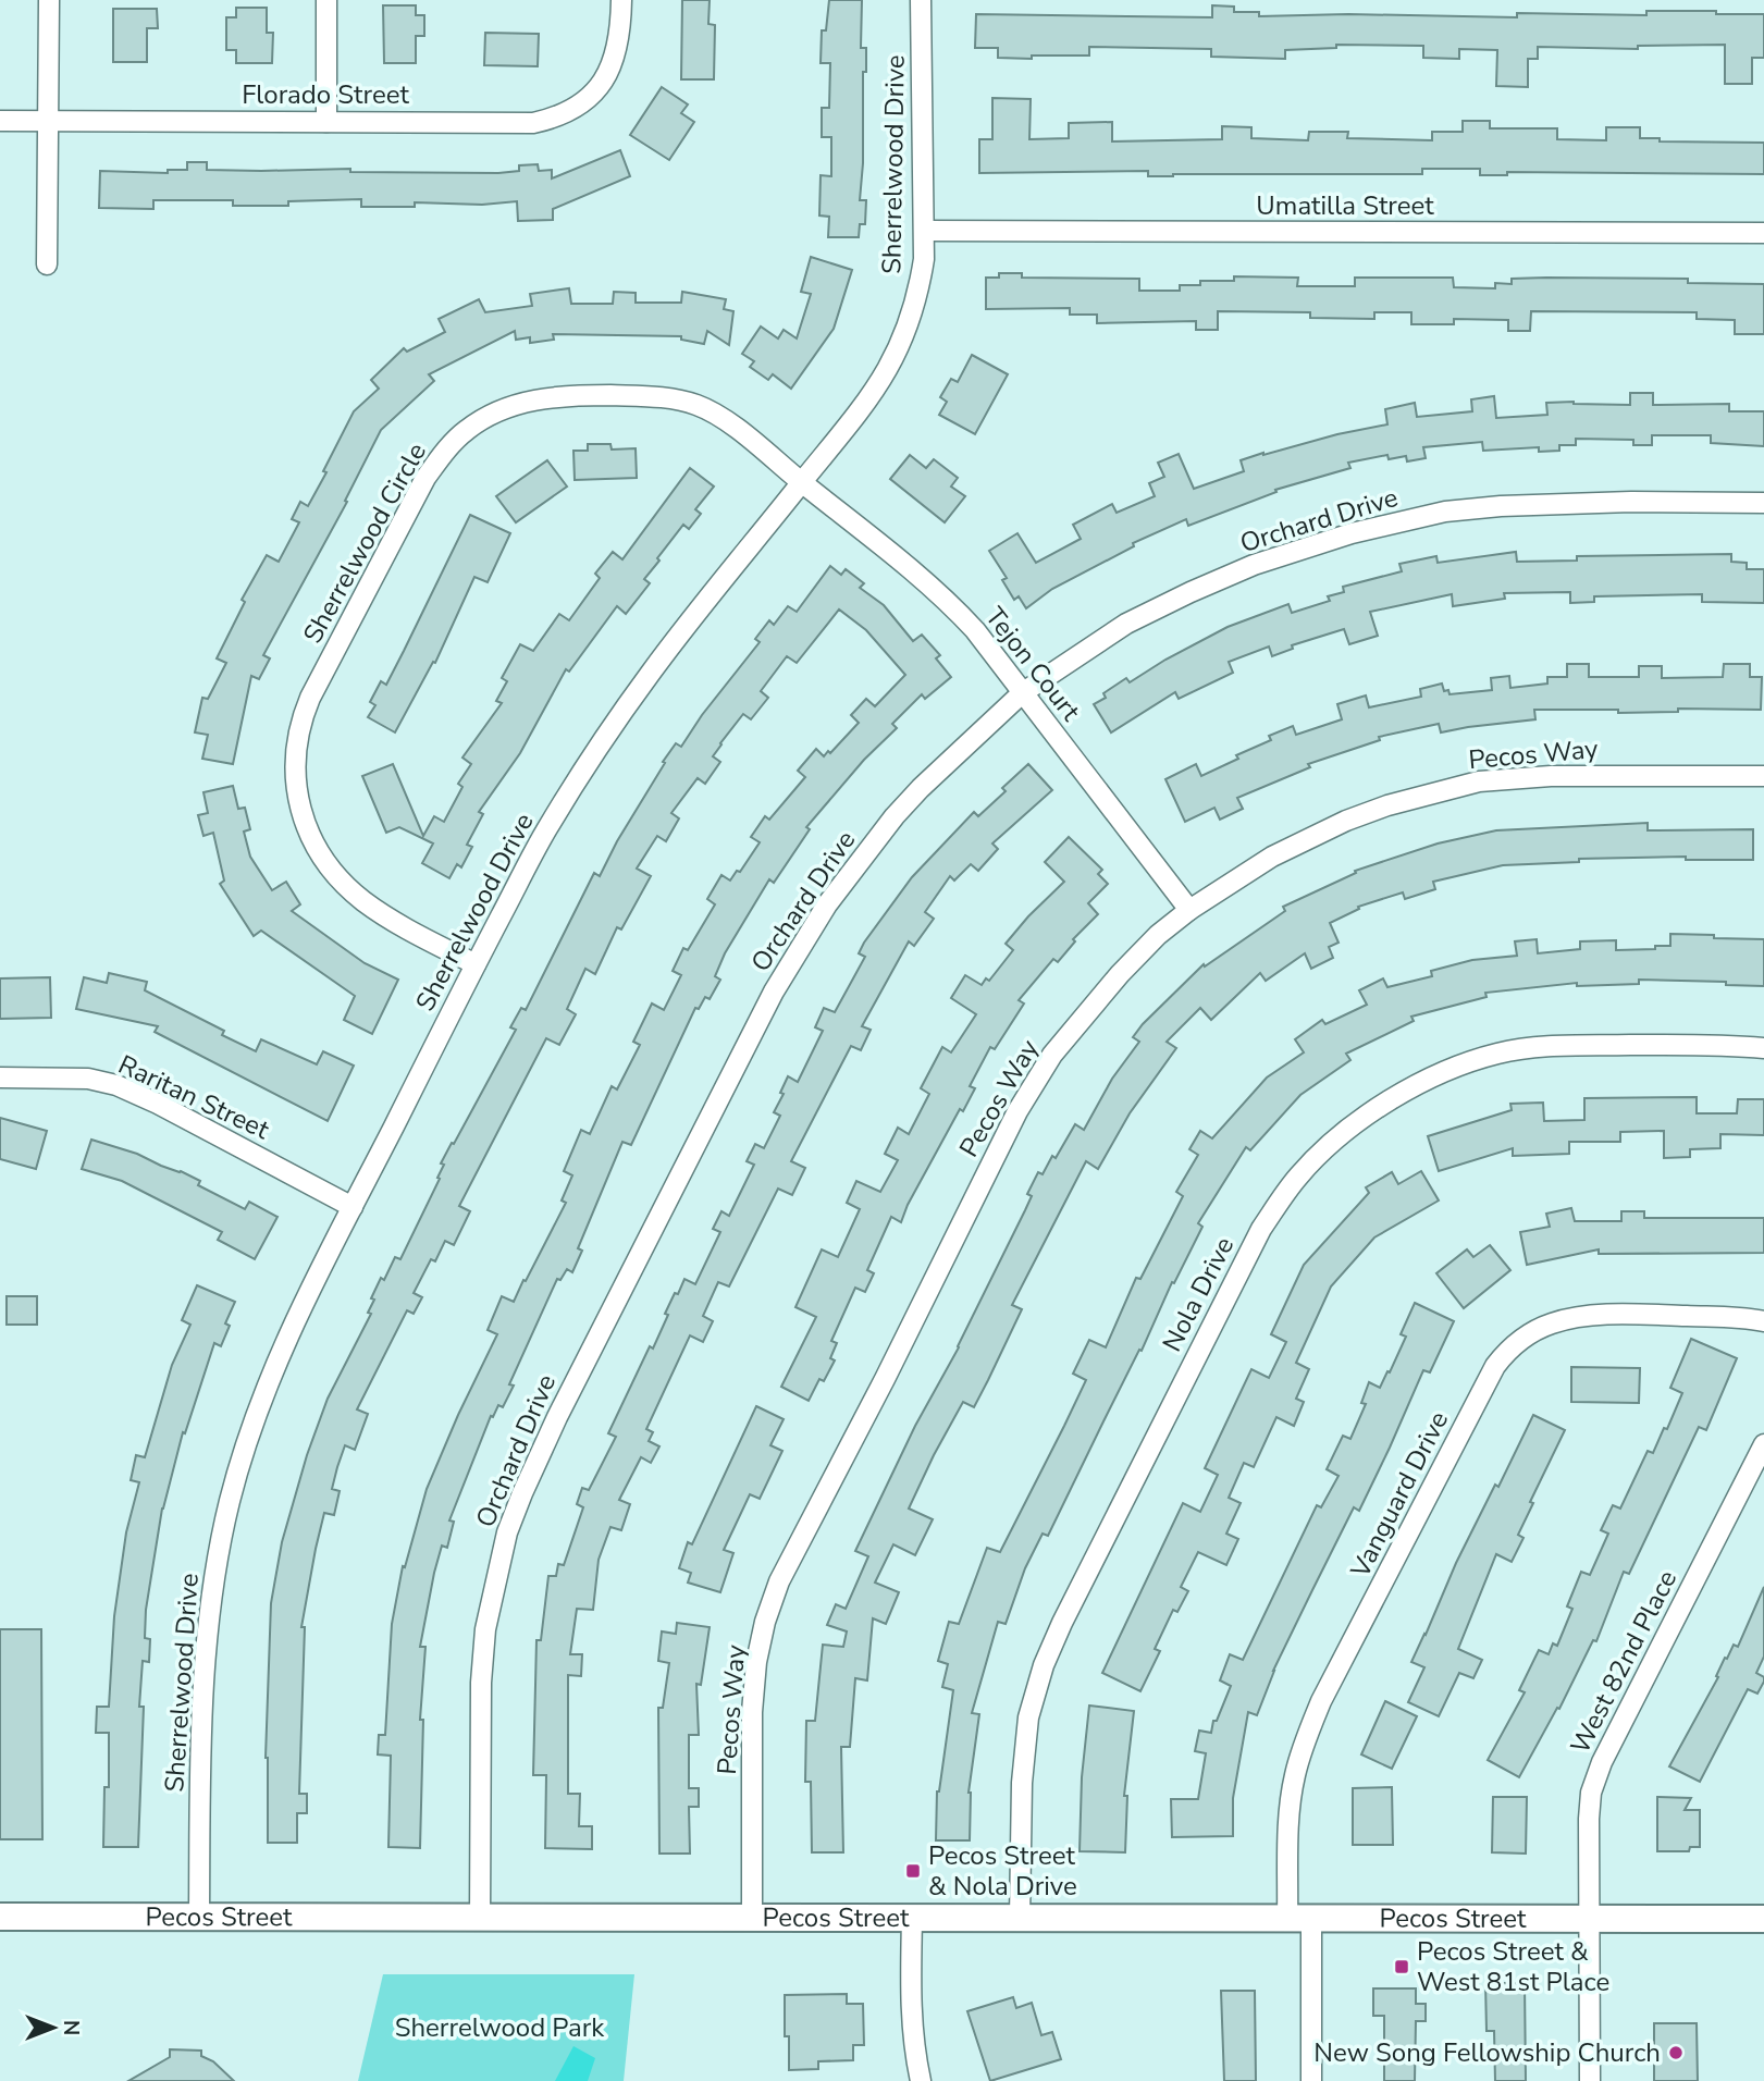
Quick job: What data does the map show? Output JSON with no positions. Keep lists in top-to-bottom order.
{
  "streets": {
    "main road": ["Pecos Street"],
    "street": [
      "Florado Street",
      "Sherrelwood Drive",
      "Umatilla Street",
      "Orchard Drive",
      "Sherrelwood Circle",
      "Tejon Court",
      "Pecos Way",
      "Raritan Street",
      "Nola Drive",
      "Vanguard Drive",
      "West 82nd Place"
    ]
  },
  "crossings": [
    ["Sherrelwood Drive", "Umatilla Street"],
    ["Sherrelwood Drive", "Sherrelwood Circle"],
    ["Sherrelwood Drive", "Tejon Court"],
    ["Sherrelwood Drive", "Raritan Street"],
    ["Sherrelwood Drive", "Pecos Street"],
    ["Orchard Drive", "Tejon Court"],
    ["Orchard Drive", "Pecos Street"],
    ["Sherrelwood Circle", "Tejon Court"],
    ["Tejon Court", "Pecos Way"],
    ["Pecos Way", "Pecos Street"],
    ["Nola Drive", "Pecos Street"],
    ["Vanguard Drive", "Pecos Street"],
    ["West 82nd Place", "Pecos Street"]
  ],
  "parks": ["Sherrelwood Park"],
  "places": {
    "transit": ["Pecos Street & Nola Drive", "Pecos Street & West 81st Place"],
    "other": ["New Song Fellowship Church"]
  },
  "north": "right"
}
